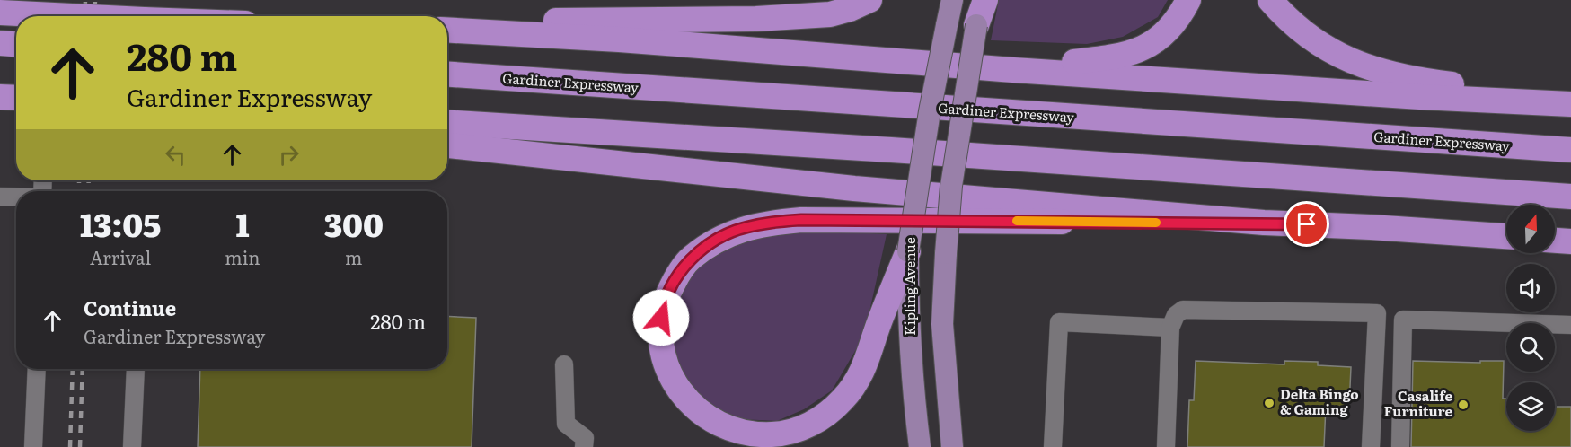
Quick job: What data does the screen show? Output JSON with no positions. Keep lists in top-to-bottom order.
{
  "streets": {
    "highway": ["Gardiner Expressway"],
    "main road": ["Kipling Avenue"]
  },
  "places": ["Delta Bingo & Gaming", "Casalife Furniture"],
  "north": "top",
  "page": {
    "turn": ["280 m", "Gardiner Expressway"],
    "eta": [
      "13:05",
      "Arrival",
      "1",
      "min",
      "300",
      "m"
    ],
    "list": [
      {
        "name": "Continue",
        "note": "Gardiner Expressway",
        "value": "280 m"
      }
    ]
  }
}
